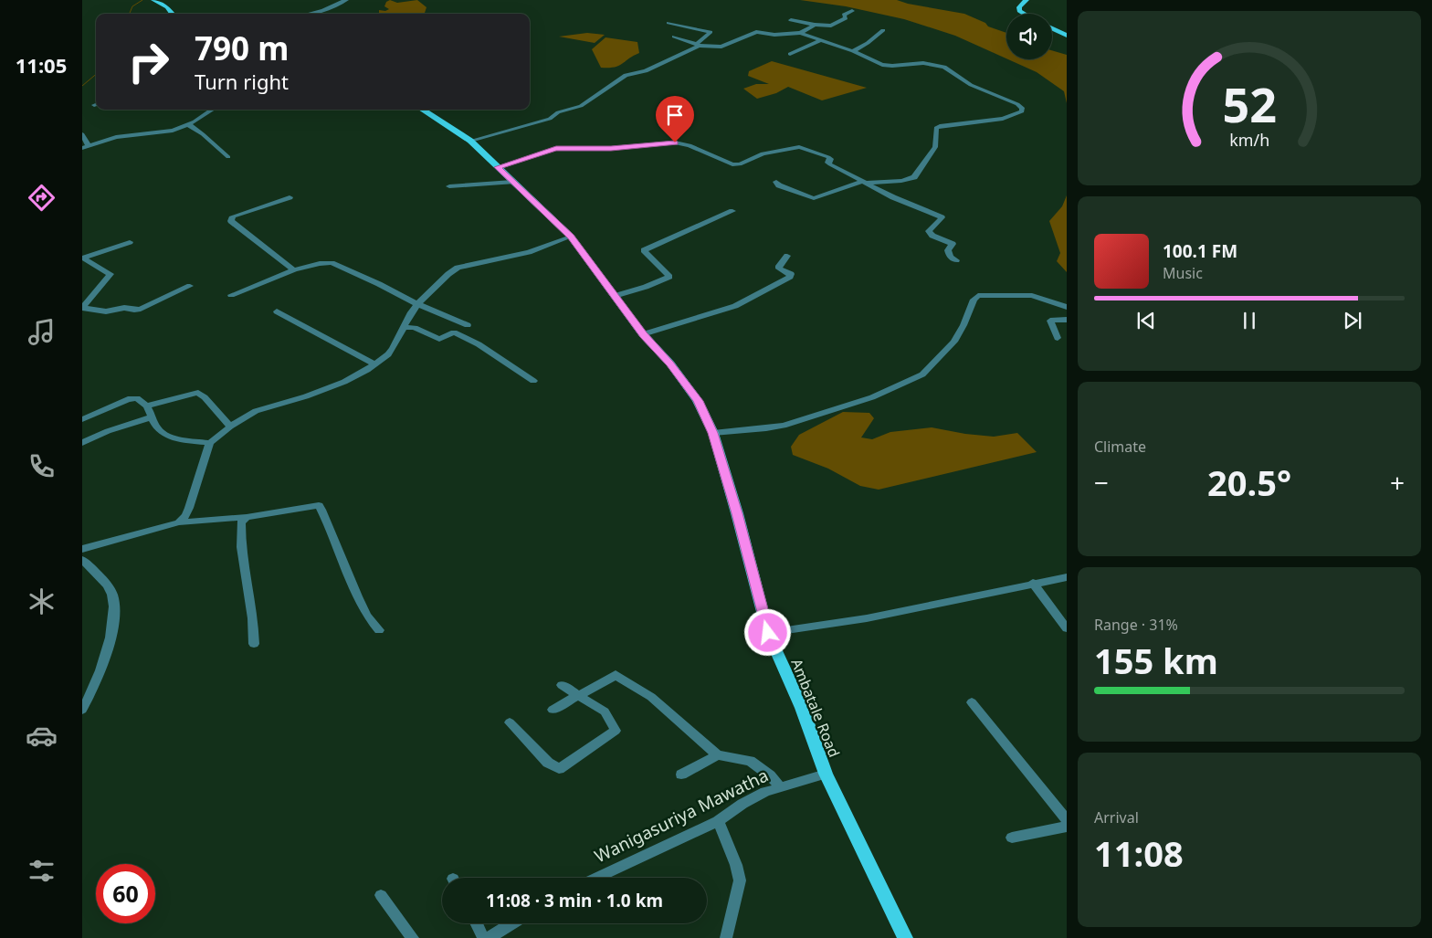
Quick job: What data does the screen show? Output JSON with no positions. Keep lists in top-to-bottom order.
{
  "streets": {
    "main road": ["Ambatale Road"],
    "street": ["Wanigasuriya Mawatha"]
  },
  "crossings": [
    ["Ambatale Road", "Wanigasuriya Mawatha"]
  ],
  "page": {
    "tabs": "11:05",
    "turn": ["790 m", "Turn right"],
    "song": ["100.1 FM", "Music"],
    "tile": [
      "Climate",
      ["Range · 31%", "155 km"],
      ["Arrival", "11:08"]
    ],
    "heat": ["−", "20.5°", "+"],
    "limit": "60",
    "trip": "11:08 · 3 min · 1.0 km",
    "gauge": ["52", "km/h"]
  }
}
